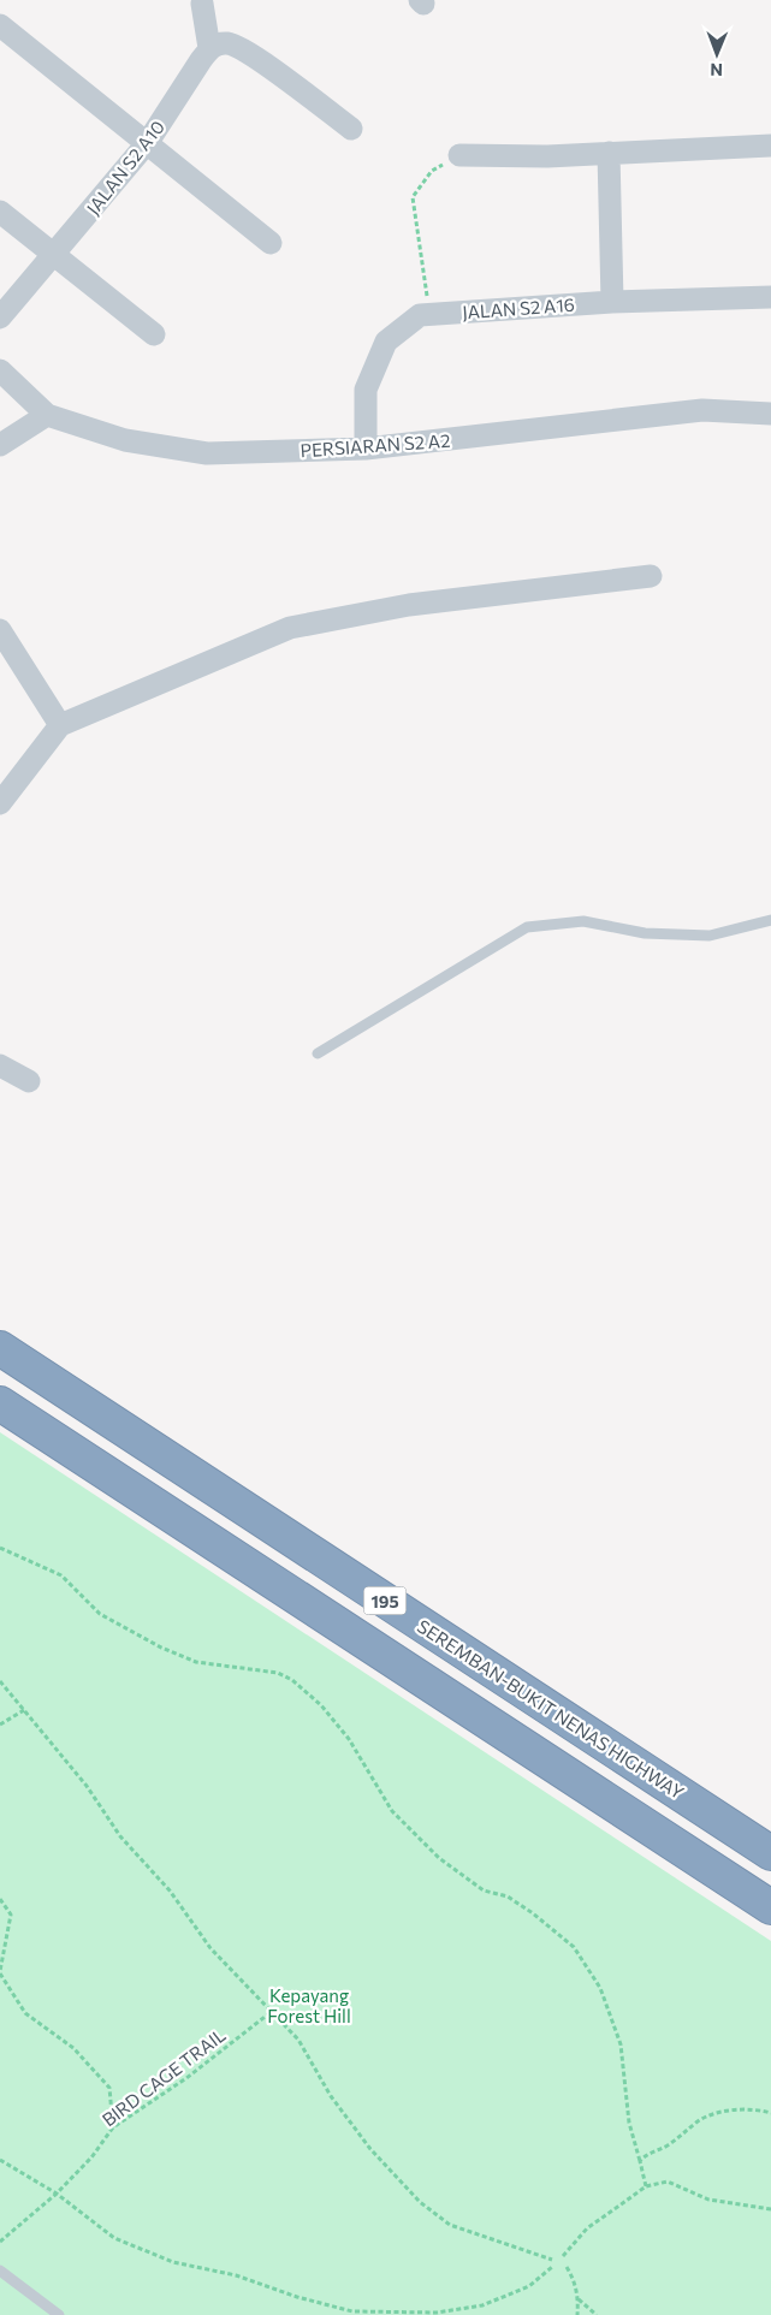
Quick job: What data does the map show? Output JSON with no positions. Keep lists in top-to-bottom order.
{
  "streets": {
    "highway": ["195", "SEREMBAN-BUKIT NENAS HIGHWAY"],
    "street": ["JALAN S2 A10", "JALAN S2 A16", "PERSIARAN S2 A2"],
    "path": ["BIRD CAGE TRAIL"]
  },
  "crossings": [
    ["JALAN S2 A16", "PERSIARAN S2 A2"]
  ],
  "parks": ["Kepayang Forest Hill"],
  "north": "bottom"
}
